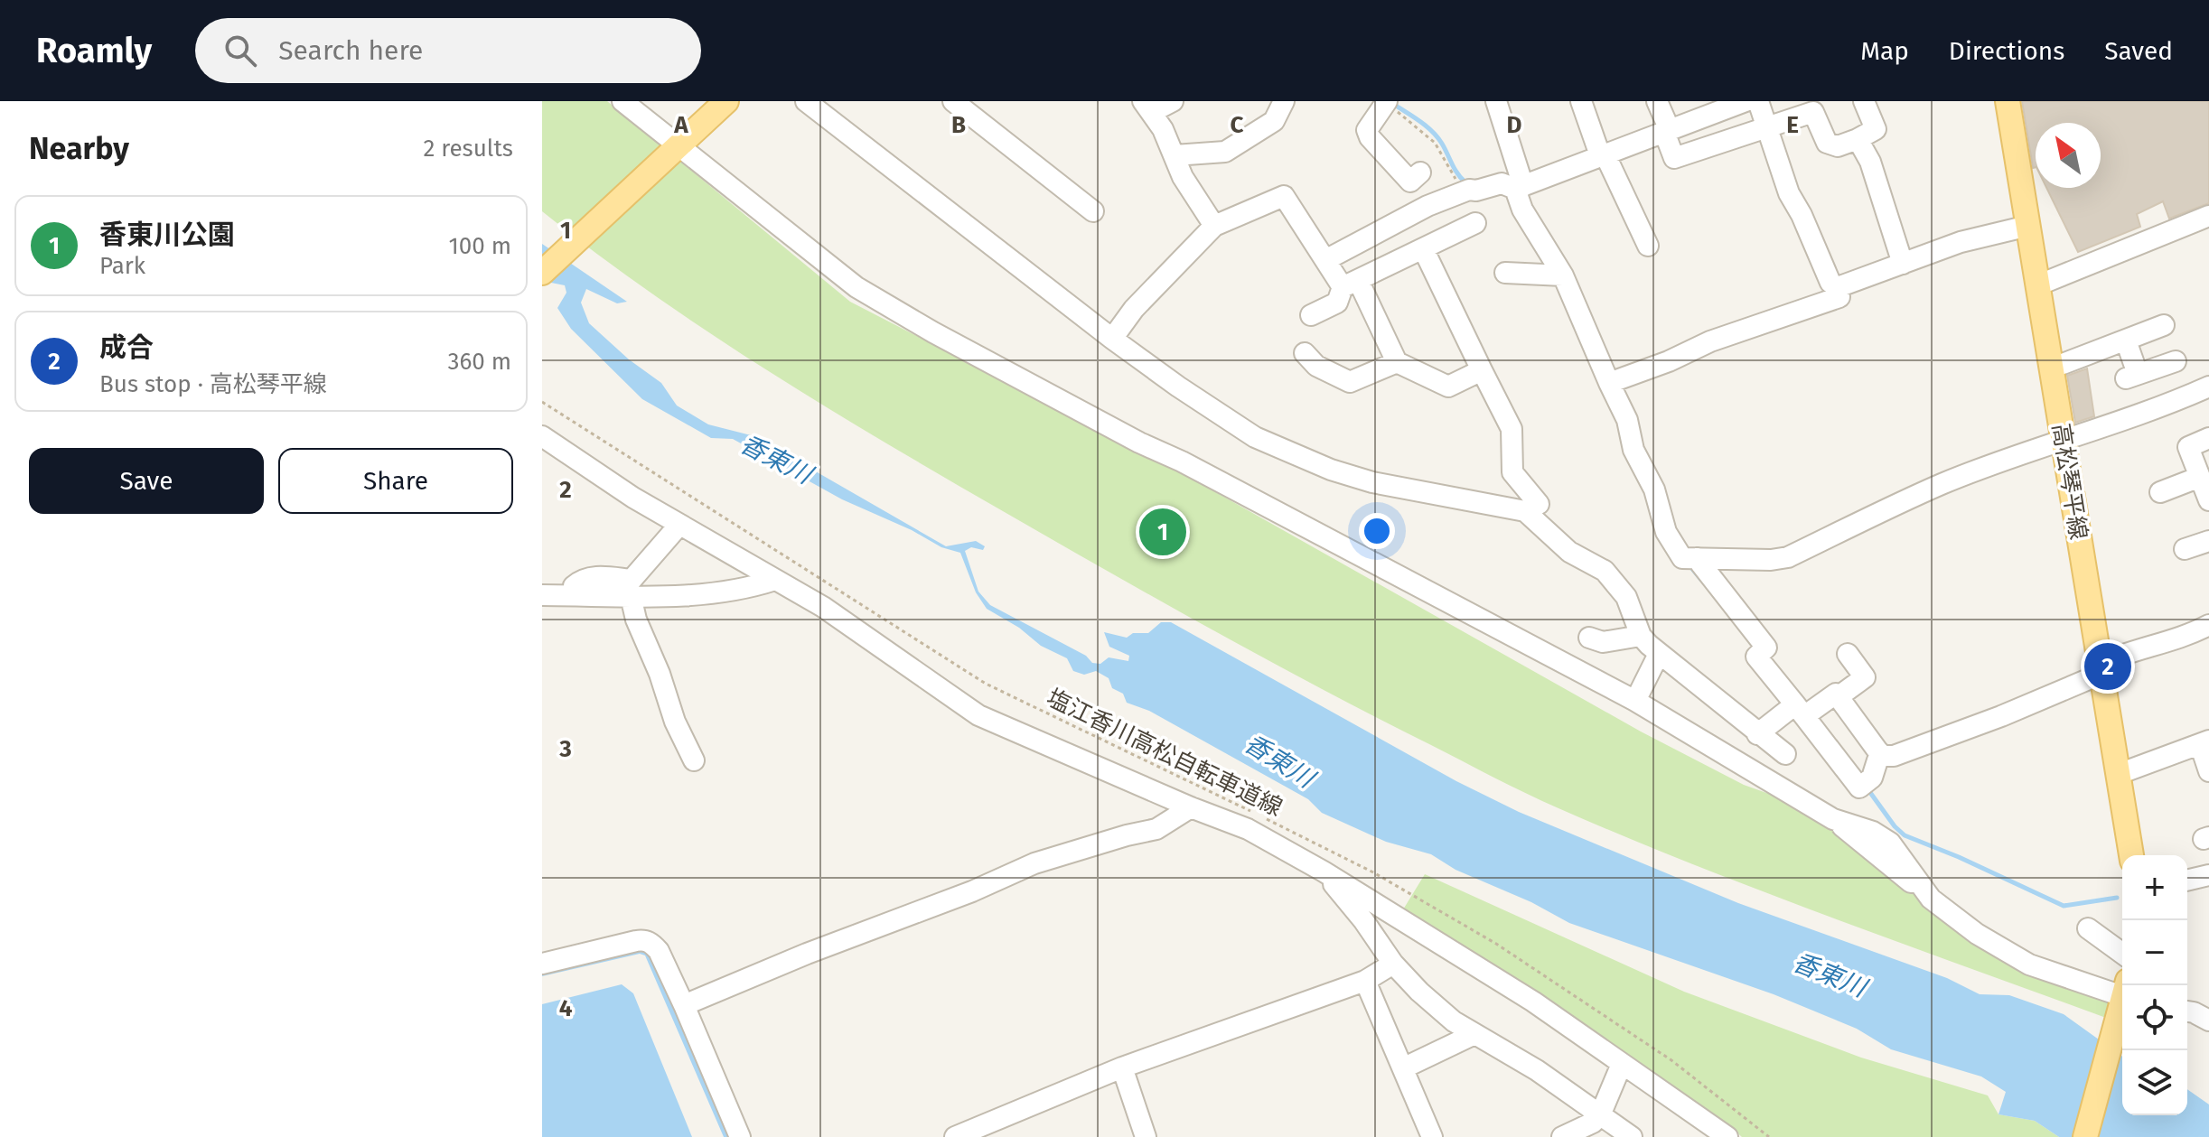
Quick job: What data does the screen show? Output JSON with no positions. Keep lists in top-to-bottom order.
{
  "streets": {
    "main road": ["高松琴平線"],
    "path": ["塩江香川高松自転車道線"]
  },
  "water": ["香東川"],
  "north": "top left",
  "page": {
    "header": "Roamly",
    "search": "Search here",
    "nav": ["Map", "Directions", "Saved"],
    "heading": ["Nearby", "2 results"],
    "list": [
      {
        "mark": "1",
        "name": "香東川公園",
        "note": "Park",
        "value": "100 m"
      },
      {
        "mark": "2",
        "name": "成合",
        "note": "Bus stop · 高松琴平線",
        "value": "360 m"
      }
    ],
    "buttons": ["Save", "Share"],
    "pins": ["1", "2"],
    "map_buttons": ["+", "−"]
  },
  "grid": {
    "columns": [
      "A",
      "B",
      "C",
      "D",
      "E"
    ],
    "rows": [
      "1",
      "2",
      "3",
      "4"
    ]
  }
}
